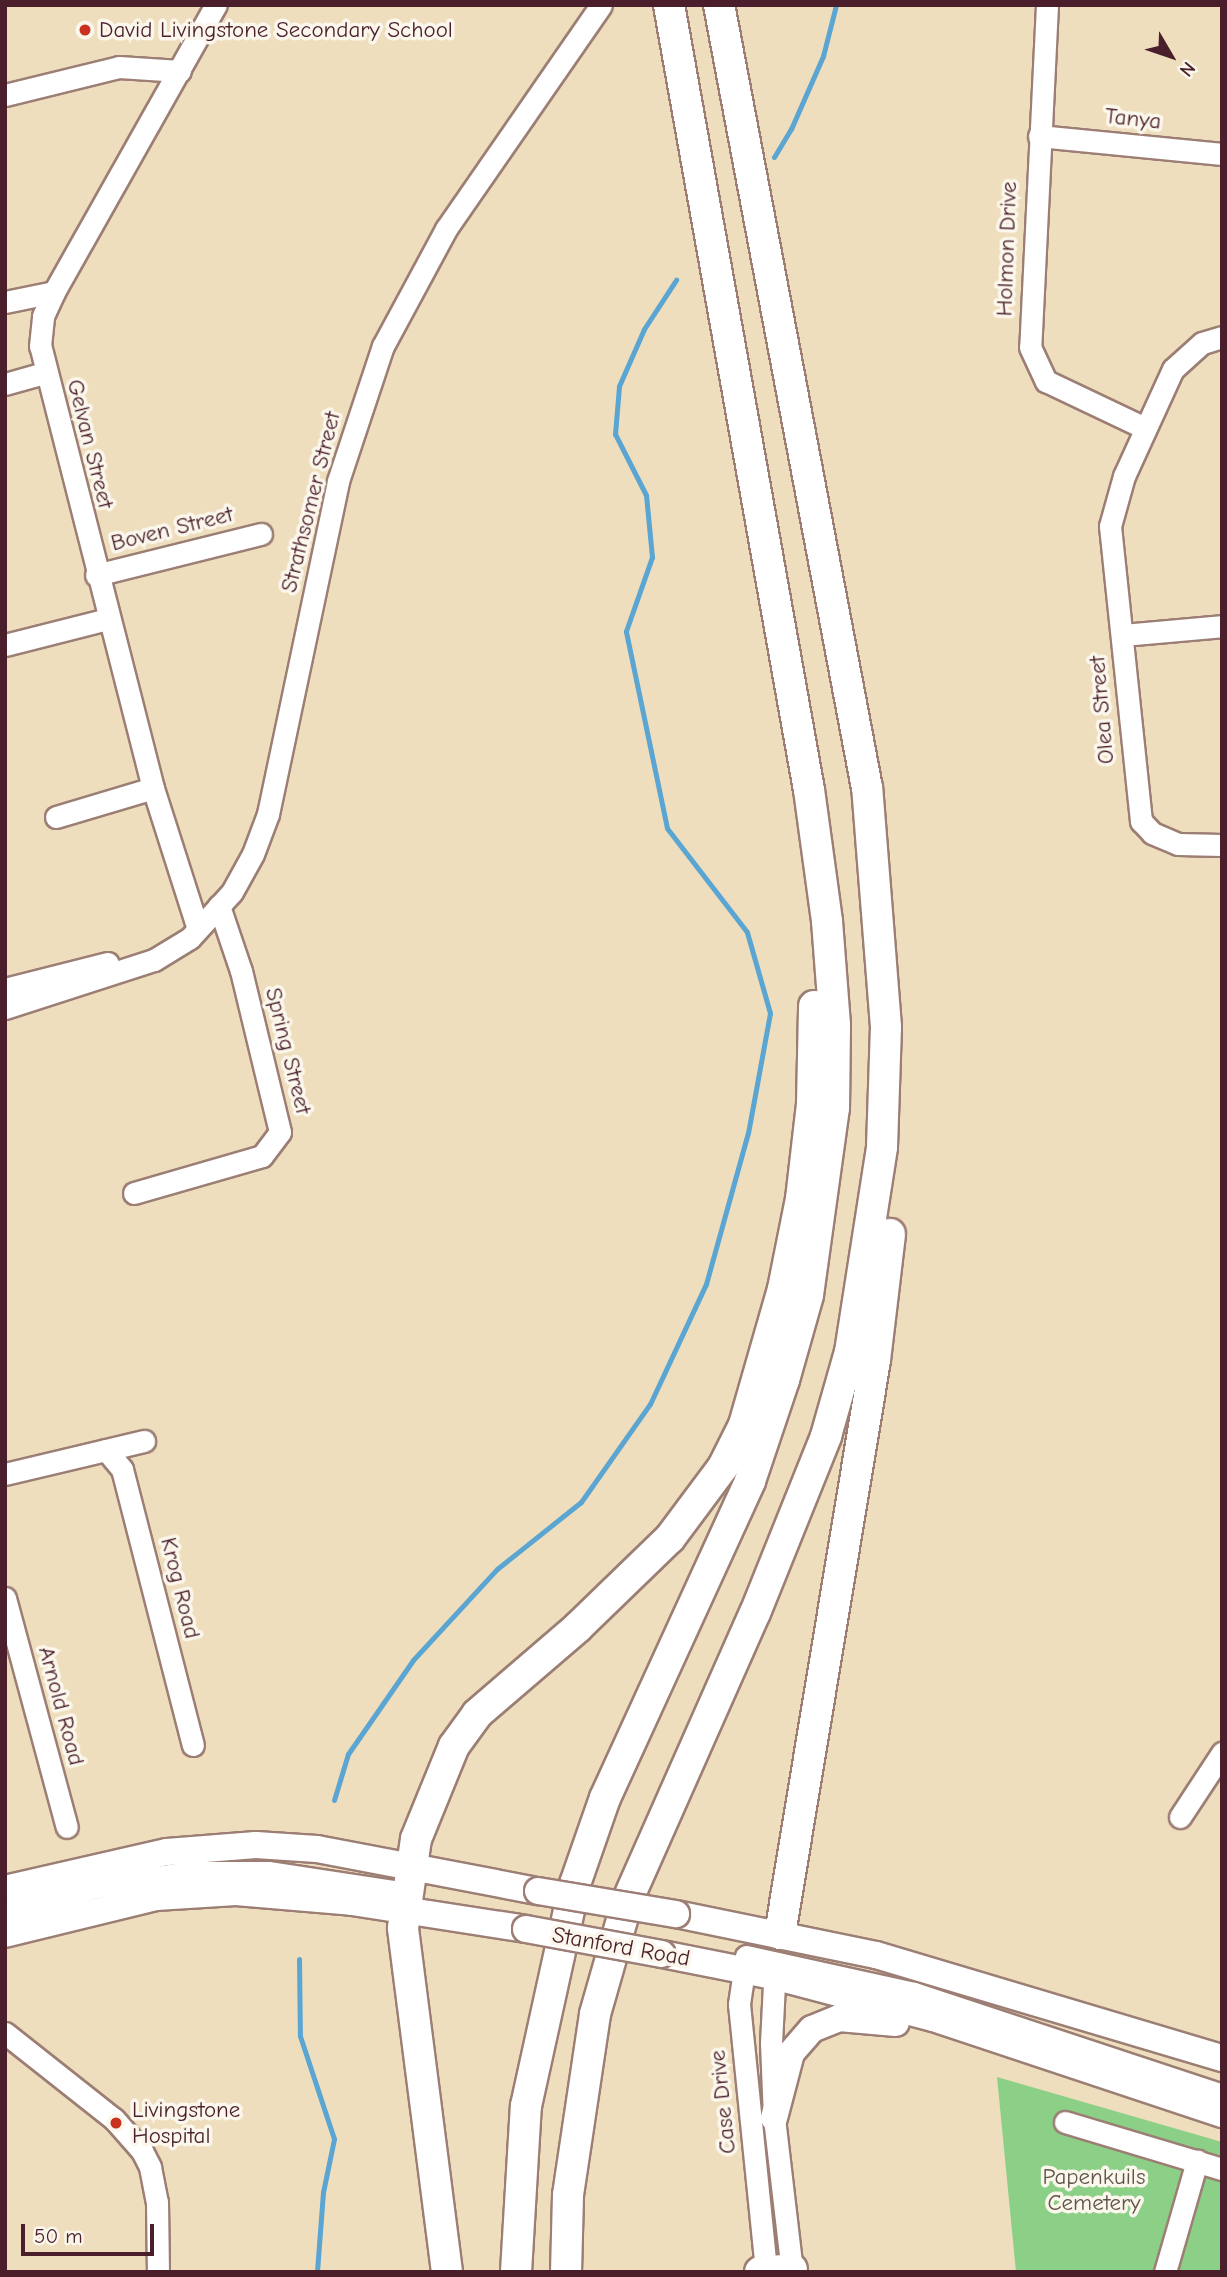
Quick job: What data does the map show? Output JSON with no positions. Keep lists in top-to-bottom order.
{
  "streets": {
    "main road": ["Stanford Road"],
    "street": [
      "Tanya",
      "Holmon Drive",
      "Gelvan Street",
      "Strathsomer Street",
      "Boven Street",
      "Olea Street",
      "Spring Street",
      "Krog Road",
      "Arnold Road",
      "Case Drive"
    ]
  },
  "crossings": [
    ["Tanya", "Holmon Drive"],
    ["Gelvan Street", "Strathsomer Street"],
    ["Gelvan Street", "Boven Street"],
    ["Strathsomer Street", "Spring Street"],
    ["Stanford Road", "Case Drive"]
  ],
  "parks": ["Papenkuils Cemetery"],
  "places": ["David Livingstone Secondary School", "Livingstone Hospital"],
  "scale_bar": "50 m",
  "north": "bottom right"
}
